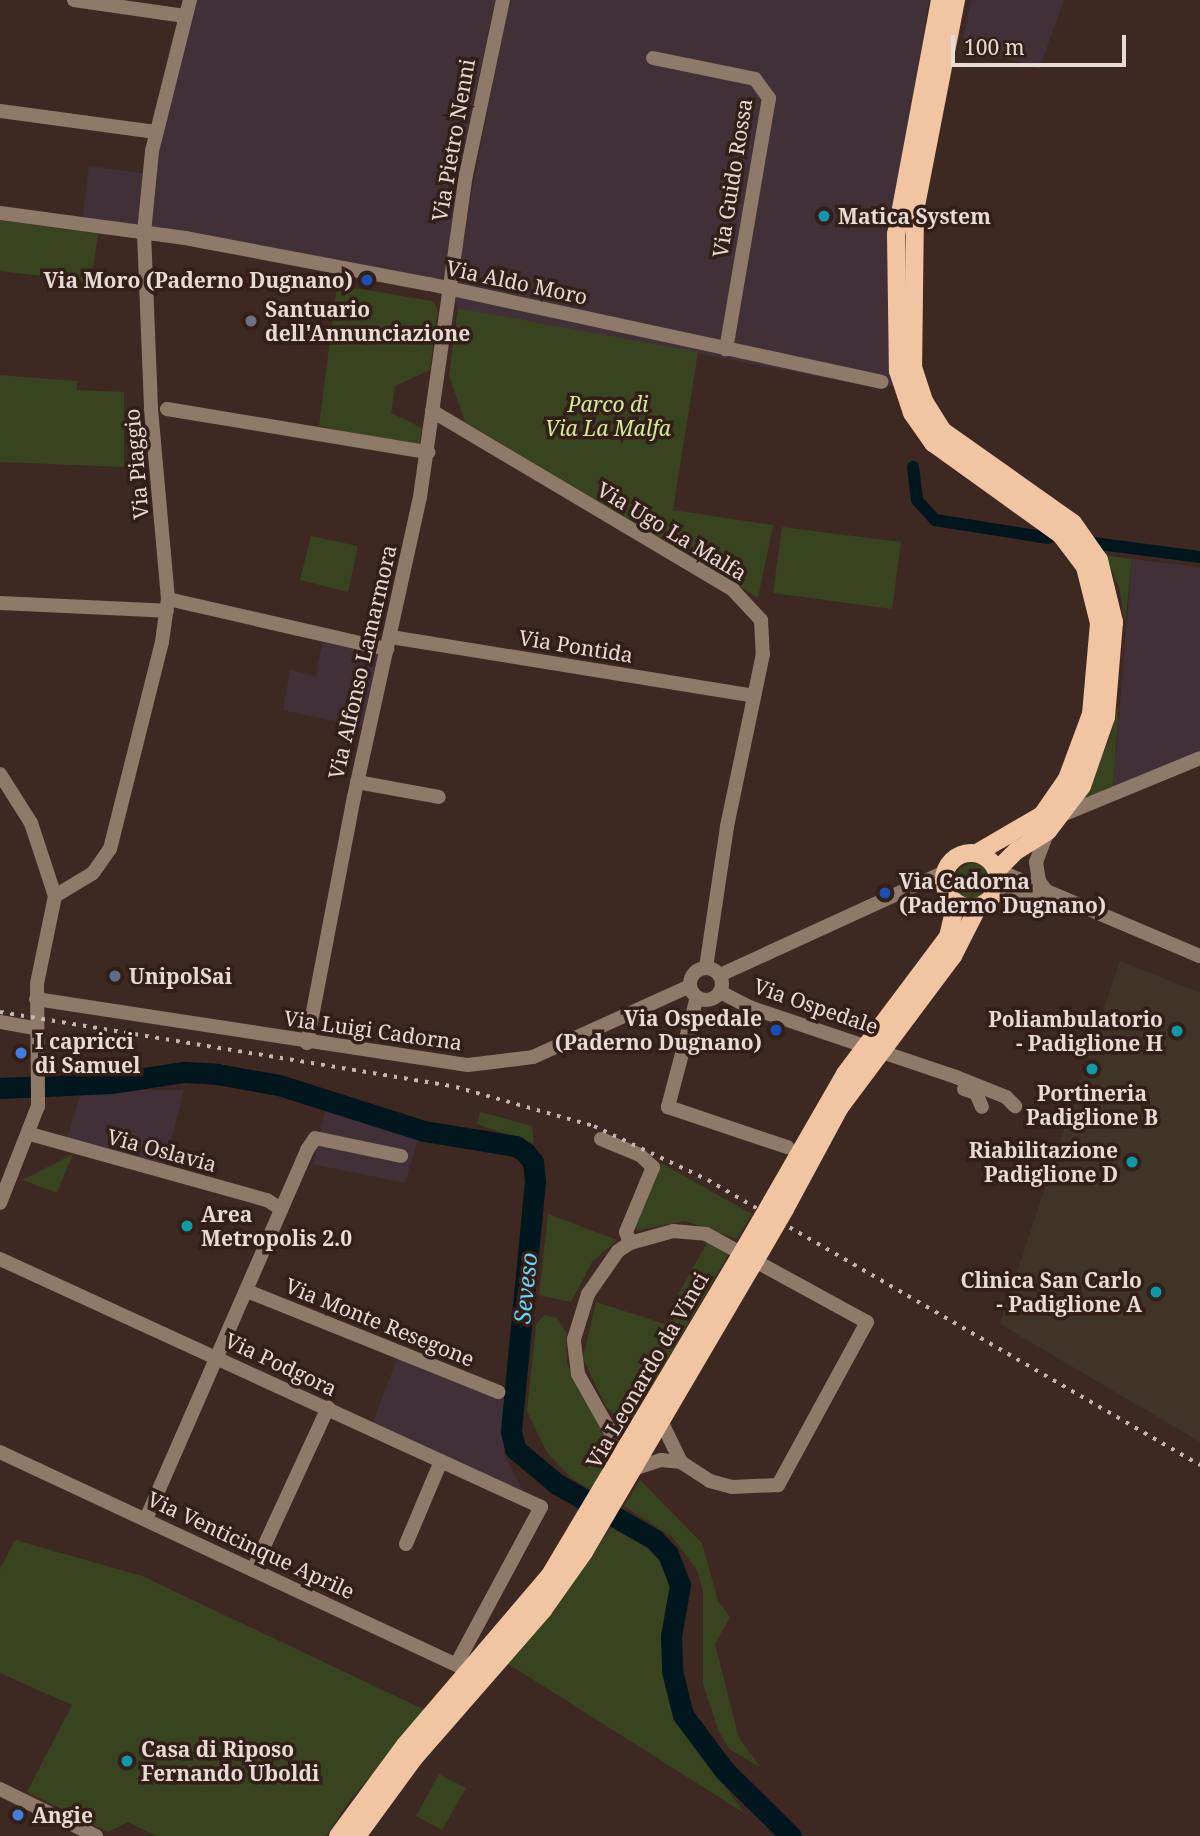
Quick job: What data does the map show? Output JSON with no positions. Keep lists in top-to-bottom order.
{
  "streets": {
    "main road": ["Via Leonardo da Vinci"],
    "street": [
      "Via Pietro Nenni",
      "Via Guido Rossa",
      "Via Aldo Moro",
      "Via Piaggio",
      "Via Ugo La Malfa",
      "Via Pontida",
      "Via Alfonso Lamarmora",
      "Via Ospedale",
      "Via Luigi Cadorna",
      "Via Oslavia",
      "Via Monte Resegone",
      "Via Podgora",
      "Via Venticinque Aprile"
    ]
  },
  "crossings": [
    ["Via Pietro Nenni", "Via Aldo Moro"],
    ["Via Pietro Nenni", "Via Alfonso Lamarmora"],
    ["Via Guido Rossa", "Via Aldo Moro"],
    ["Via Aldo Moro", "Via Piaggio"],
    ["Via Aldo Moro", "Via Alfonso Lamarmora"],
    ["Via Piaggio", "Via Pontida"],
    ["Via Ugo La Malfa", "Via Pontida"],
    ["Via Ugo La Malfa", "Via Alfonso Lamarmora"],
    ["Via Ugo La Malfa", "Via Ospedale"],
    ["Via Ugo La Malfa", "Via Luigi Cadorna"],
    ["Via Pontida", "Via Alfonso Lamarmora"],
    ["Via Alfonso Lamarmora", "Via Luigi Cadorna"],
    ["Via Ospedale", "Via Luigi Cadorna"],
    ["Via Ospedale", "Via Leonardo da Vinci"],
    ["Via Podgora", "Via Leonardo da Vinci"],
    ["Via Leonardo da Vinci", "Via Venticinque Aprile"]
  ],
  "water": ["Seveso"],
  "parks": ["Parco di Via La Malfa"],
  "places": [
    "Matica System",
    "Via Moro (Paderno Dugnano)",
    "Santuario dell'Annunciazione",
    "Via Cadorna (Paderno Dugnano)",
    "UnipolSai",
    "Via Ospedale (Paderno Dugnano)",
    "Poliambulatorio - Padiglione H",
    "I capricci di Samuel",
    "Portineria Padiglione B",
    "Riabilitazione Padiglione D",
    "Area Metropolis 2.0",
    "Clinica San Carlo - Padiglione A",
    "Casa di Riposo Fernando Uboldi",
    "Angie"
  ],
  "scale_bar": "100 m"
}
